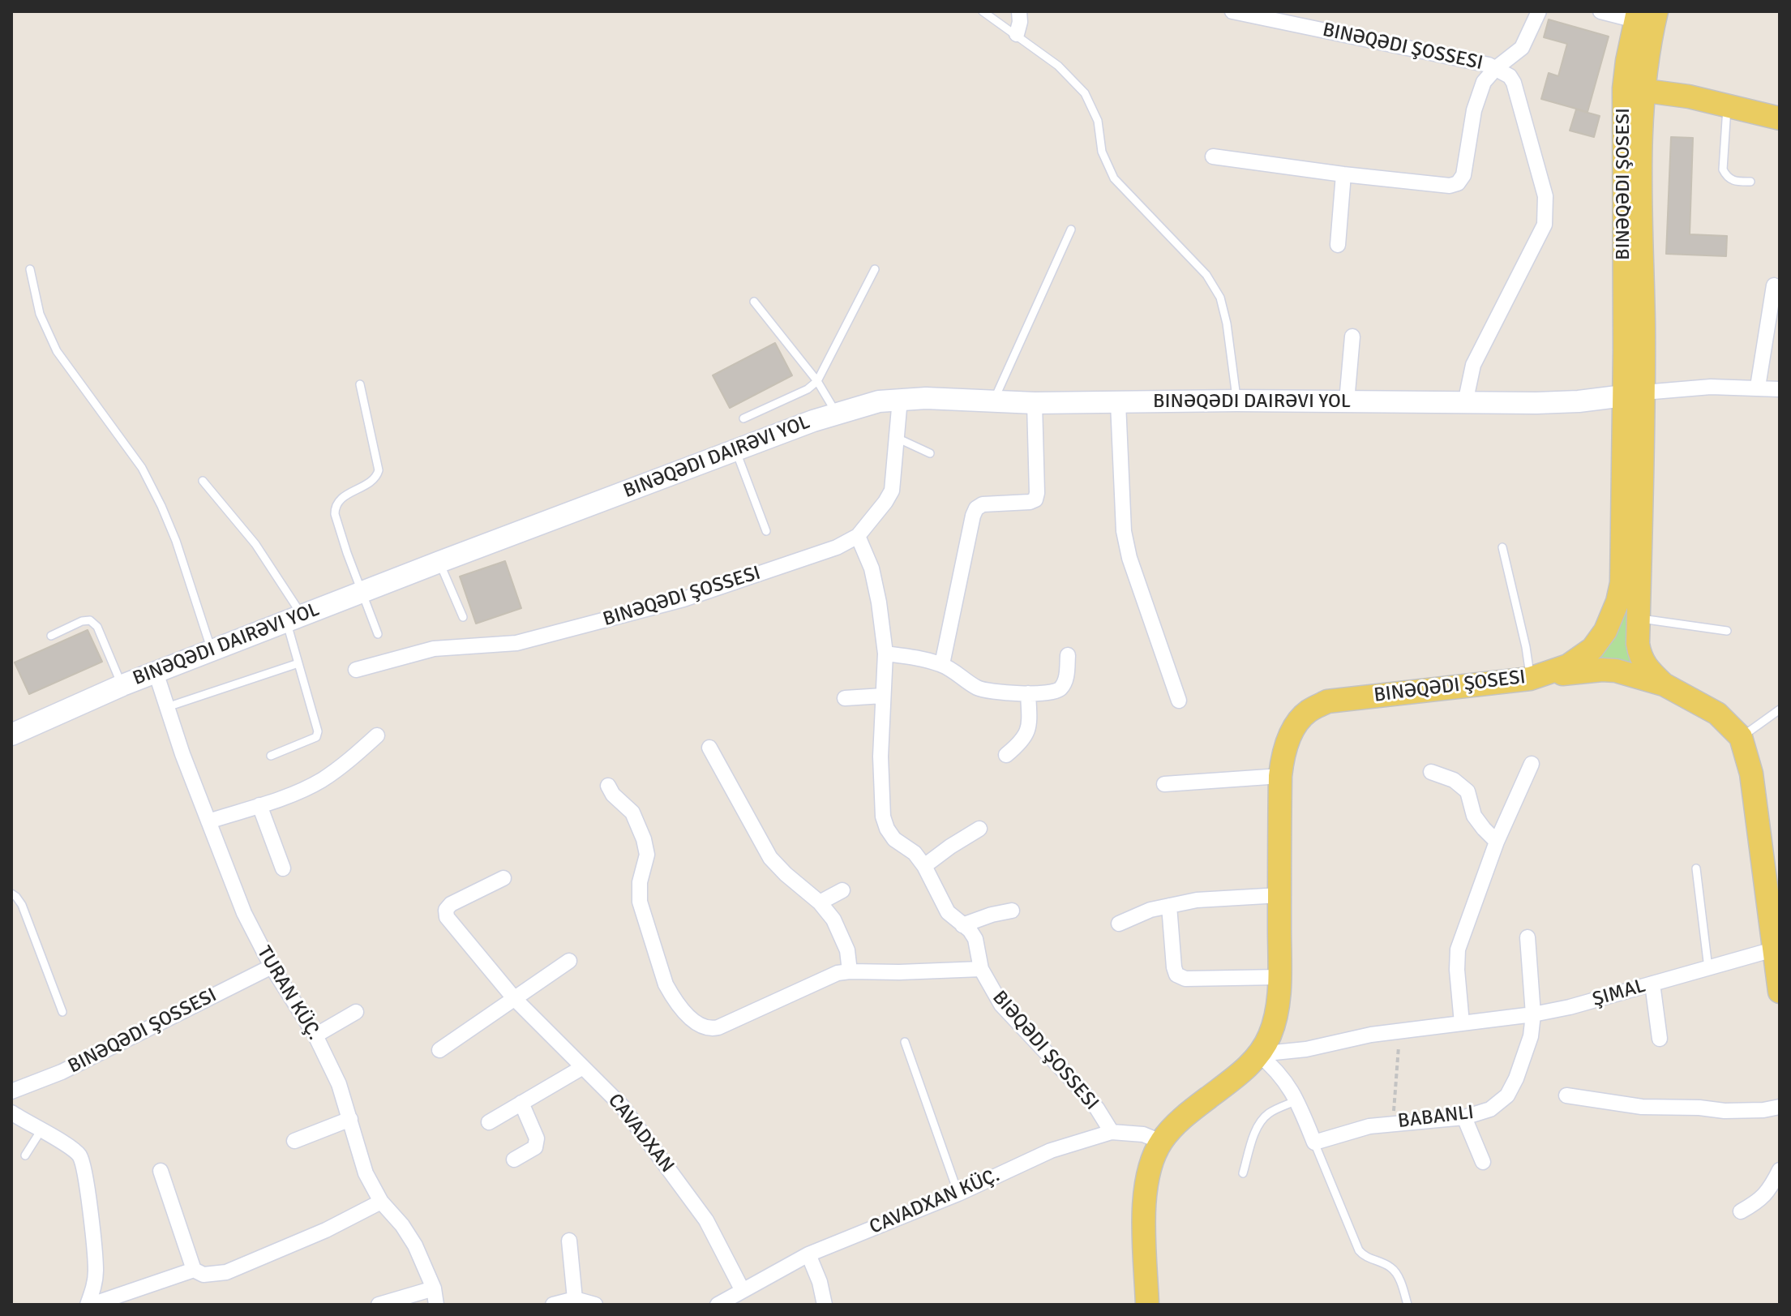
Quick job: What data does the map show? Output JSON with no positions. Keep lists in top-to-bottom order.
{
  "streets": {
    "main road": ["BINƏQƏDI ŞOSESI", "BINƏQƏDI DAIRƏVI YOL"],
    "street": [
      "BINƏQƏDI ŞOSSESI",
      "TURAN KÜÇ.",
      "ŞIMAL",
      "BIƏQƏDI ŞOSSESI",
      "CAVADXAN",
      "CAVADXAN KÜÇ."
    ]
  },
  "crossings": [
    ["BINƏQƏDI ŞOSSESI", "BINƏQƏDI DAIRƏVI YOL"],
    ["BINƏQƏDI ŞOSSESI", "TURAN KÜÇ."],
    ["BINƏQƏDI ŞOSSESI", "BIƏQƏDI ŞOSSESI"],
    ["BINƏQƏDI ŞOSESI", "BINƏQƏDI DAIRƏVI YOL"],
    ["BINƏQƏDI ŞOSESI", "ŞIMAL"],
    ["BINƏQƏDI ŞOSESI", "CAVADXAN KÜÇ."],
    ["BINƏQƏDI DAIRƏVI YOL", "TURAN KÜÇ."],
    ["BIƏQƏDI ŞOSSESI", "CAVADXAN KÜÇ."],
    ["CAVADXAN", "CAVADXAN KÜÇ."]
  ]
}
